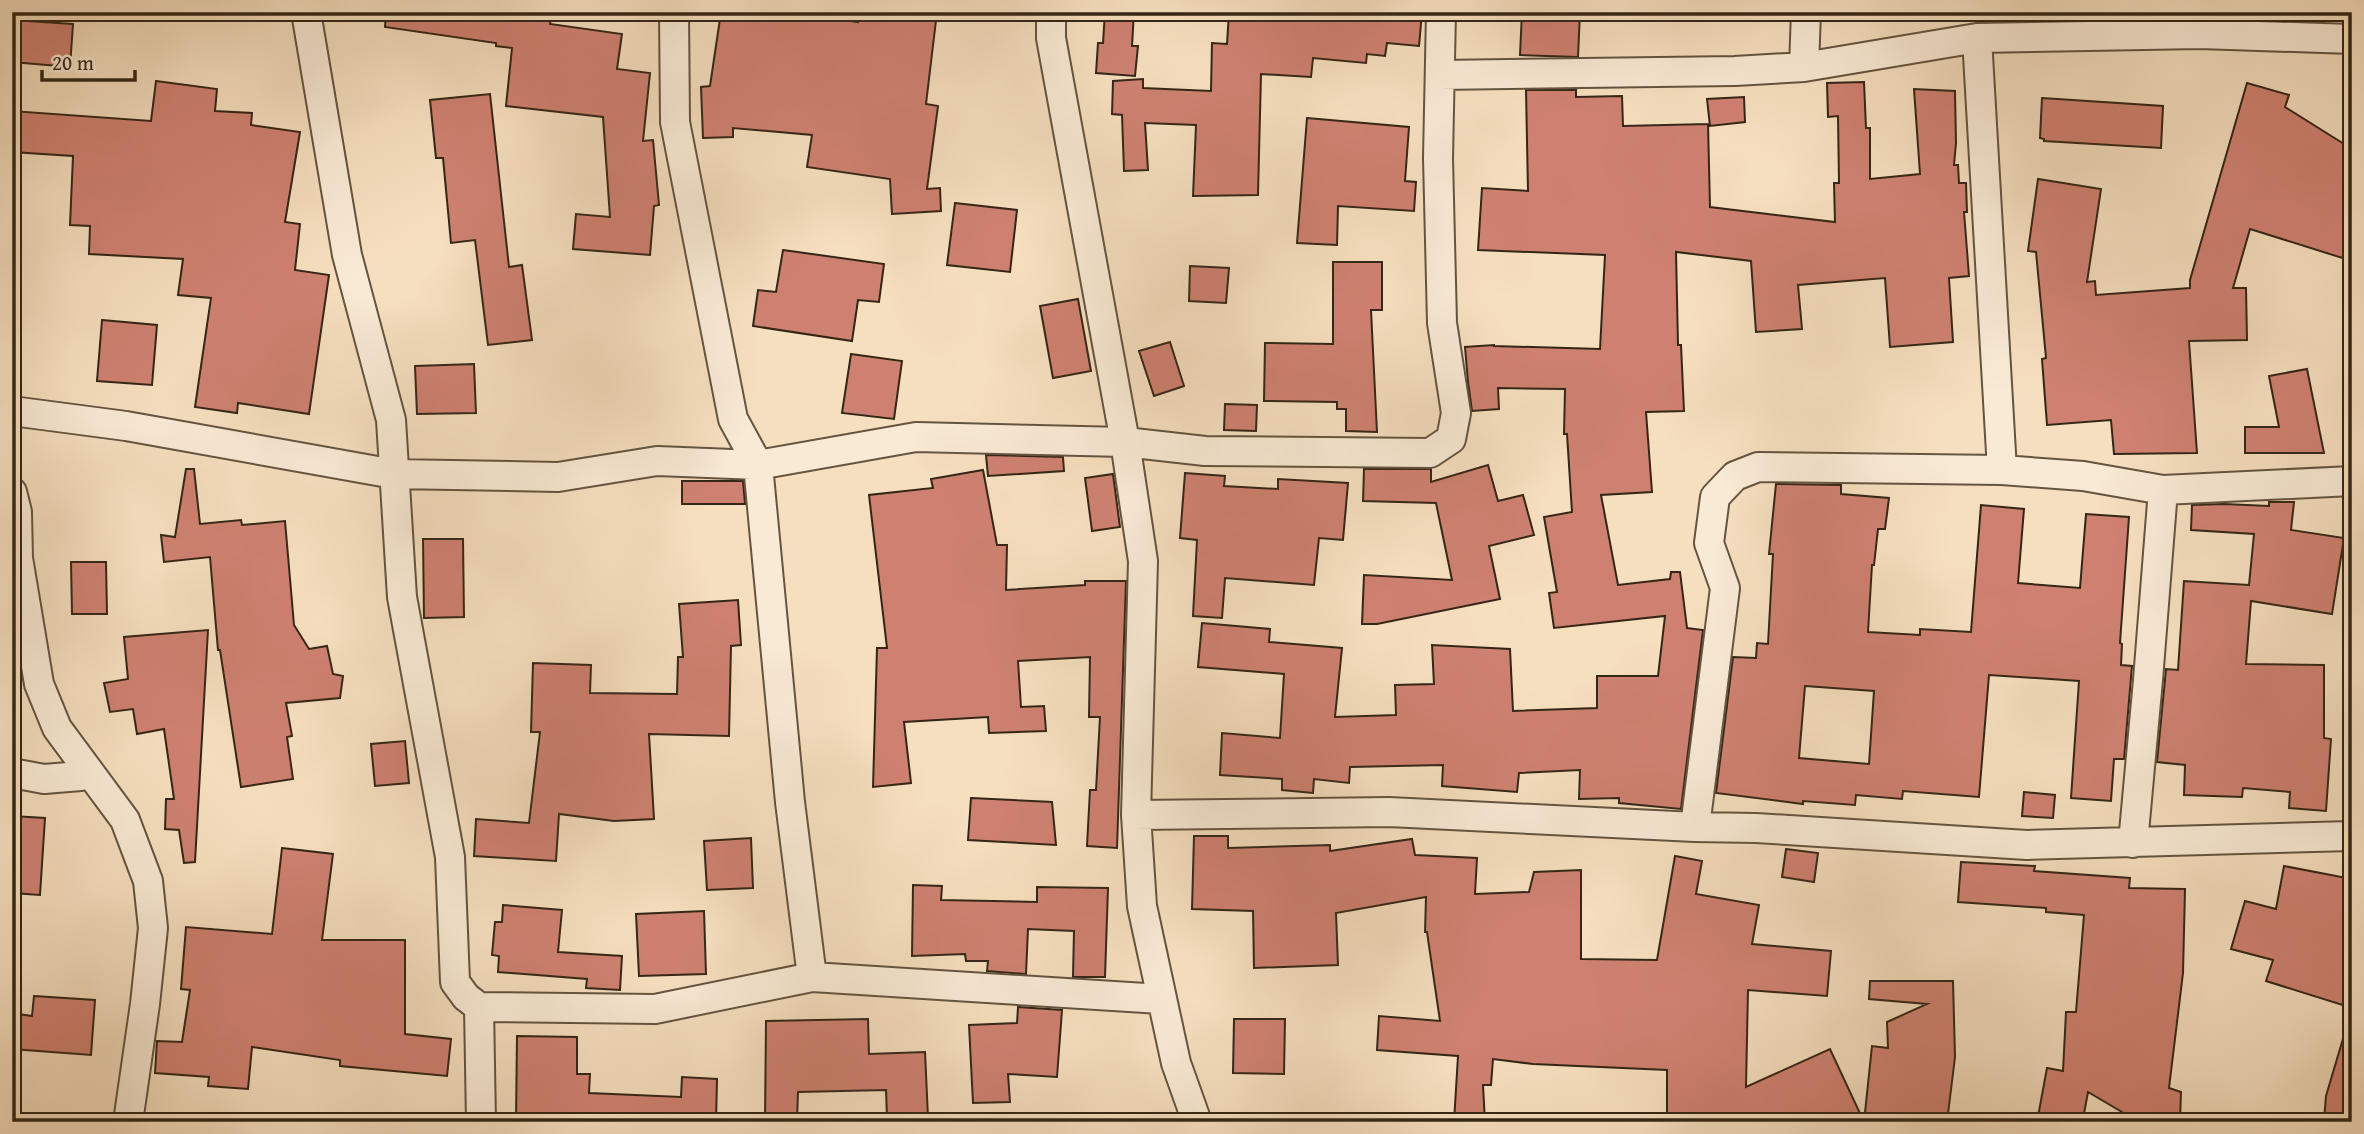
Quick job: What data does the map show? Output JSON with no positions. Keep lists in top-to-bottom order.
{
  "scale_bar": "20 m"
}
